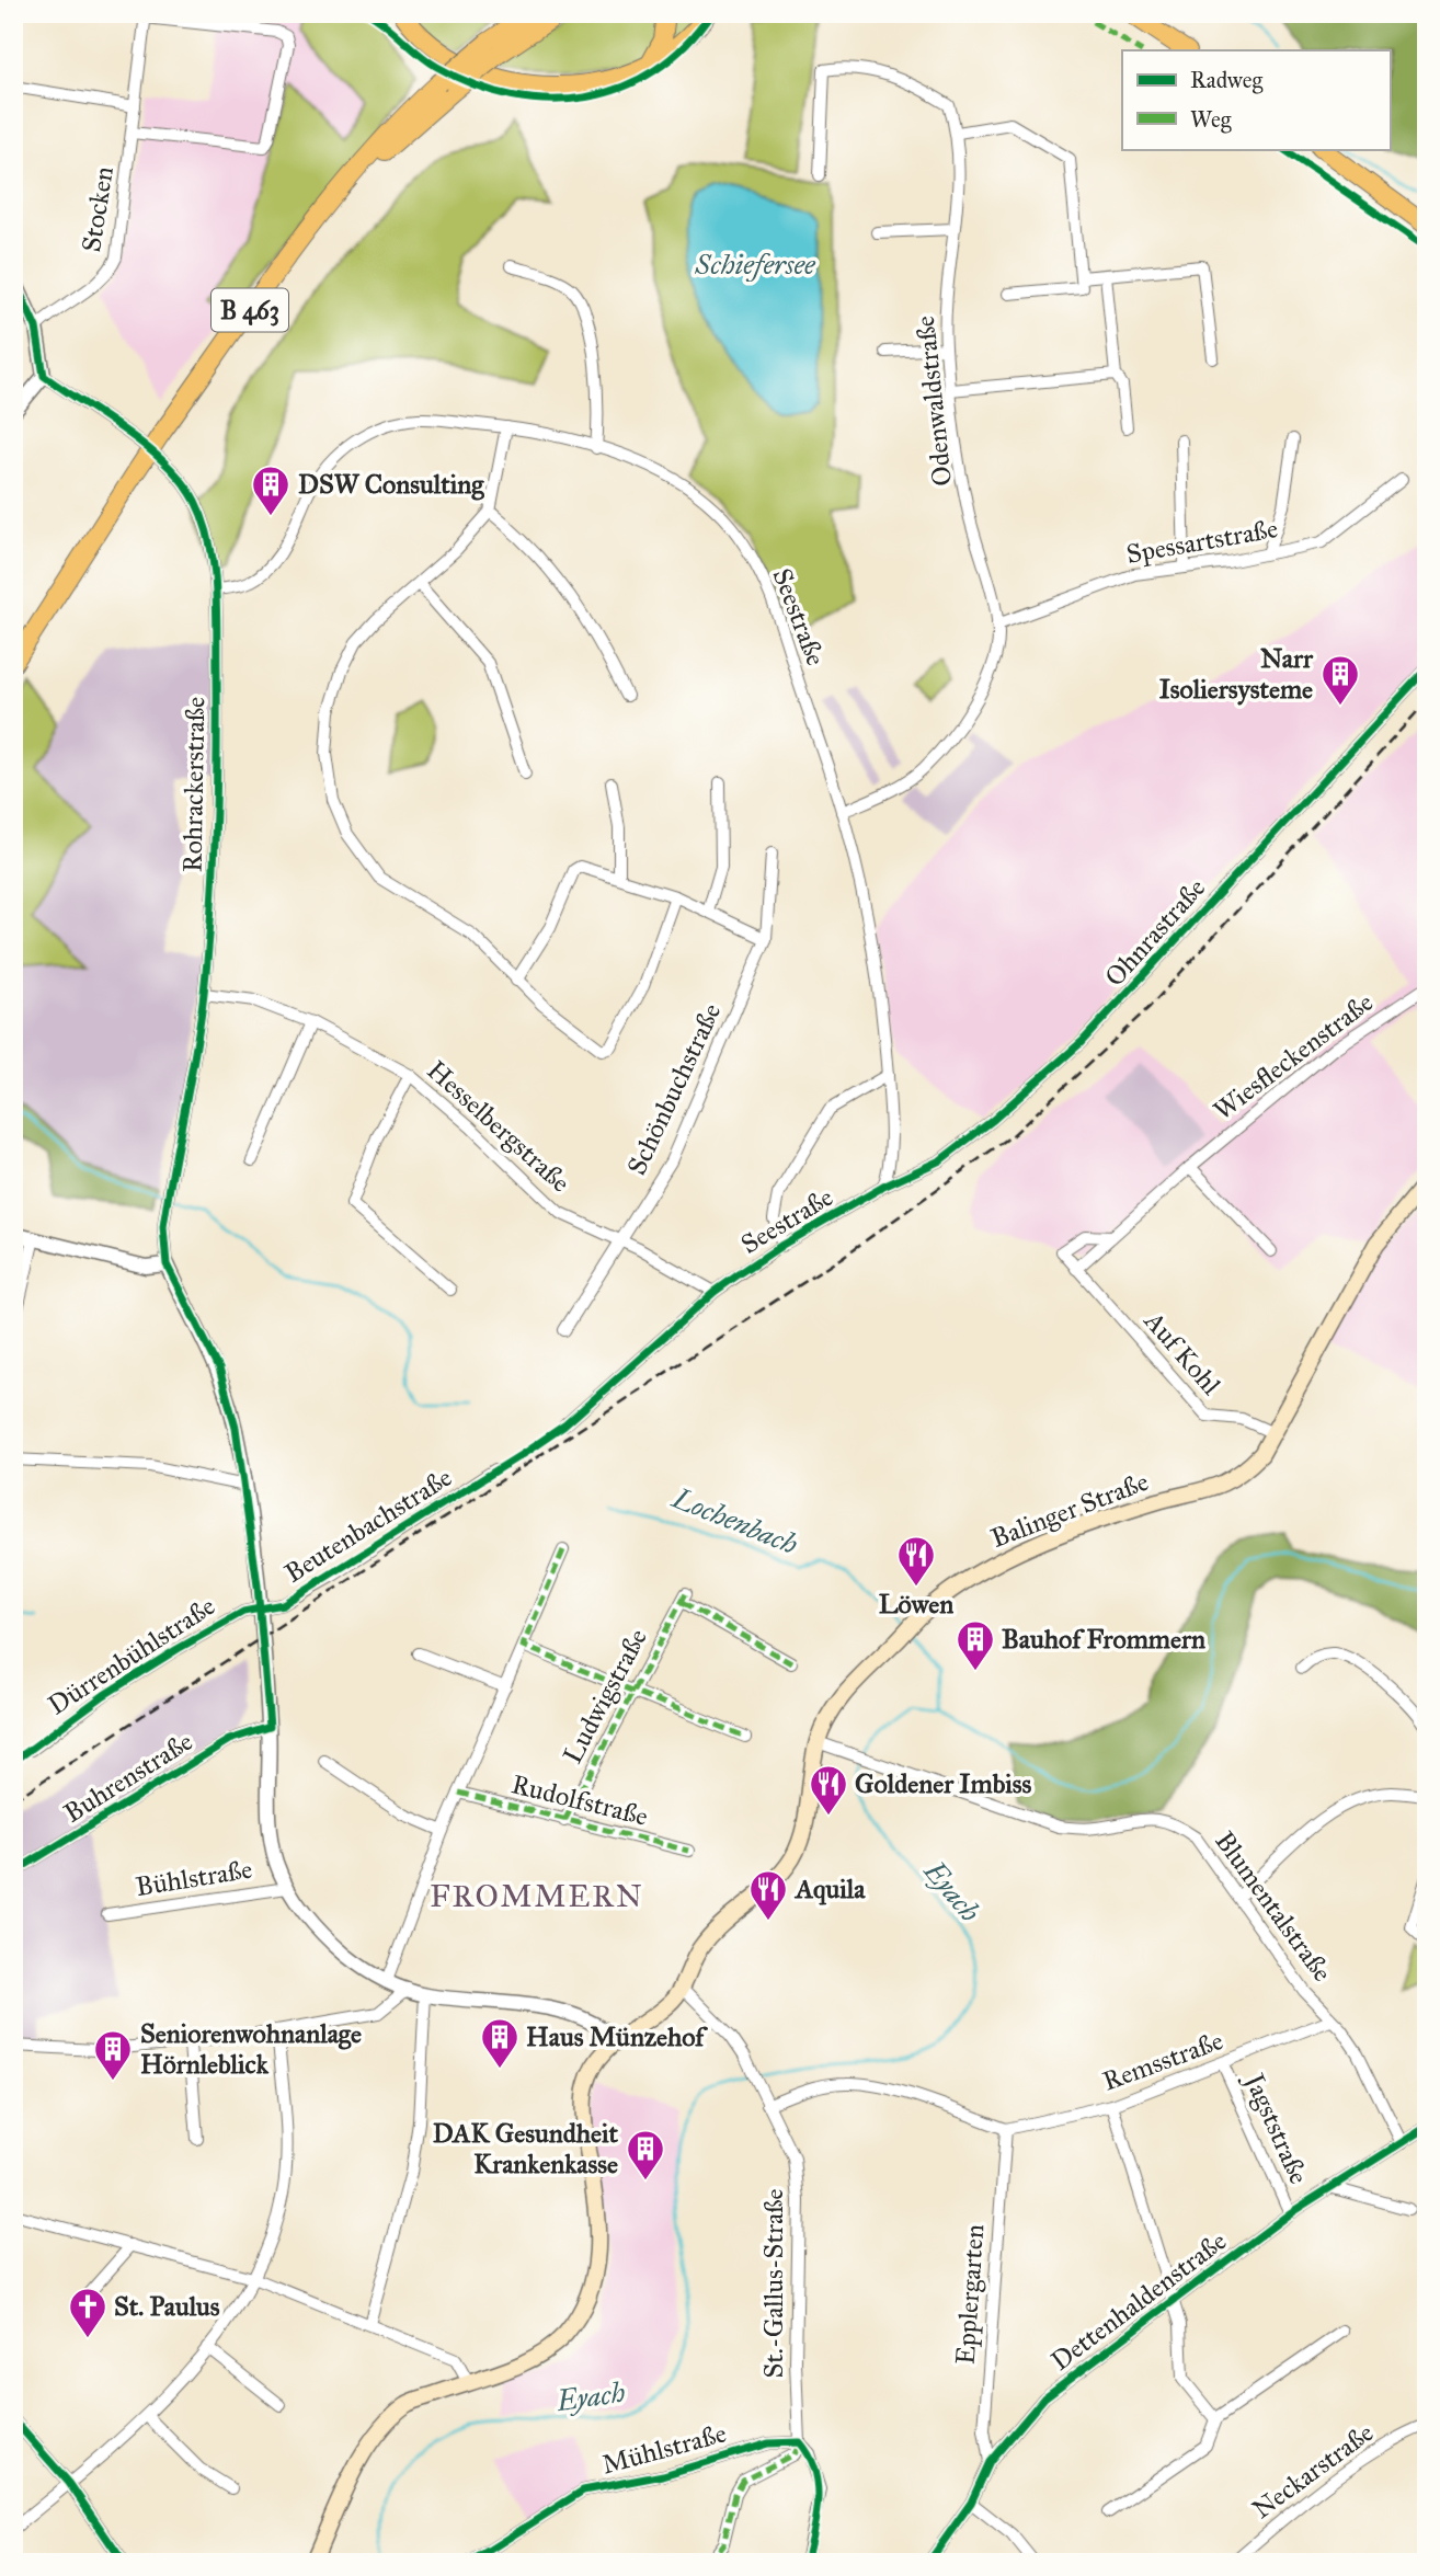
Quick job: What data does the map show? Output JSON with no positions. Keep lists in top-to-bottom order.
{
  "streets": {
    "highway": ["B 463"],
    "main road": ["Balinger Straße"],
    "street": [
      "Stocken",
      "Odenwaldstraße",
      "Spessartstraße",
      "Seestraße",
      "Rohrackerstraße",
      "Ohnrastraße",
      "Wiesfleckenstraße",
      "Schönbuchstraße",
      "Hesselbergstraße",
      "Auf Kohl",
      "Beutenbachstraße",
      "Dürrenbühlstraße",
      "Ludwigstraße",
      "Buhrenstraße",
      "Rudolfstraße",
      "Bühlstraße",
      "Blumentalstraße",
      "Remsstraße",
      "Jagststraße",
      "St.-Gallus-Straße",
      "Epplergarten",
      "Dettenhaldenstraße",
      "Mühlstraße",
      "Neckarstraße"
    ]
  },
  "crossings": [
    ["Odenwaldstraße", "Spessartstraße"],
    ["Odenwaldstraße", "Seestraße"],
    ["Seestraße", "Rohrackerstraße"],
    ["Seestraße", "Ohnrastraße"],
    ["Seestraße", "Hesselbergstraße"],
    ["Rohrackerstraße", "Hesselbergstraße"],
    ["Wiesfleckenstraße", "Auf Kohl"],
    ["Schönbuchstraße", "Hesselbergstraße"],
    ["Auf Kohl", "Balinger Straße"],
    ["Balinger Straße", "Blumentalstraße"],
    ["Balinger Straße", "St.-Gallus-Straße"],
    ["Beutenbachstraße", "Dürrenbühlstraße"],
    ["Ludwigstraße", "Rudolfstraße"],
    ["Blumentalstraße", "Remsstraße"],
    ["Blumentalstraße", "Dettenhaldenstraße"],
    ["Remsstraße", "Jagststraße"],
    ["Remsstraße", "Epplergarten"],
    ["Jagststraße", "Dettenhaldenstraße"],
    ["St.-Gallus-Straße", "Mühlstraße"],
    ["Epplergarten", "Dettenhaldenstraße"]
  ],
  "districts": ["FROMMERN"],
  "water": ["Schiefersee", "Lochenbach", "Eyach"],
  "places": {
    "building": [
      "DSW Consulting",
      "Narr Isoliersysteme",
      "Bauhof Frommern",
      "Haus Münzehof",
      "Seniorenwohnanlage Hörnleblick",
      "DAK Gesundheit Krankenkasse"
    ],
    "restaurant": ["Löwen", "Goldener Imbiss", "Aquila"],
    "church": ["St. Paulus"]
  },
  "legend": ["Radweg", "Weg"]
}
